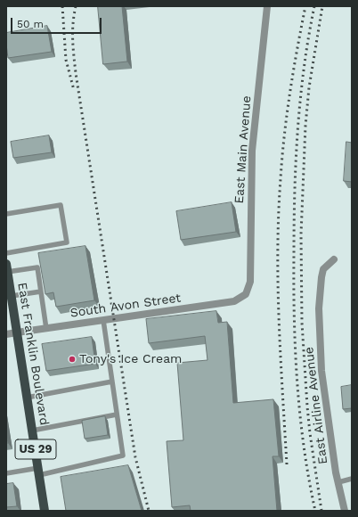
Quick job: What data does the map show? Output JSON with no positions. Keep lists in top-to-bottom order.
{
  "streets": {
    "main road": ["East Franklin Boulevard", "US 29"],
    "street": ["East Main Avenue", "South Avon Street", "East Airline Avenue"]
  },
  "crossings": [
    ["East Main Avenue", "South Avon Street"],
    ["South Avon Street", "East Franklin Boulevard"]
  ],
  "places": ["Tony's Ice Cream"],
  "scale_bar": "50 m"
}
